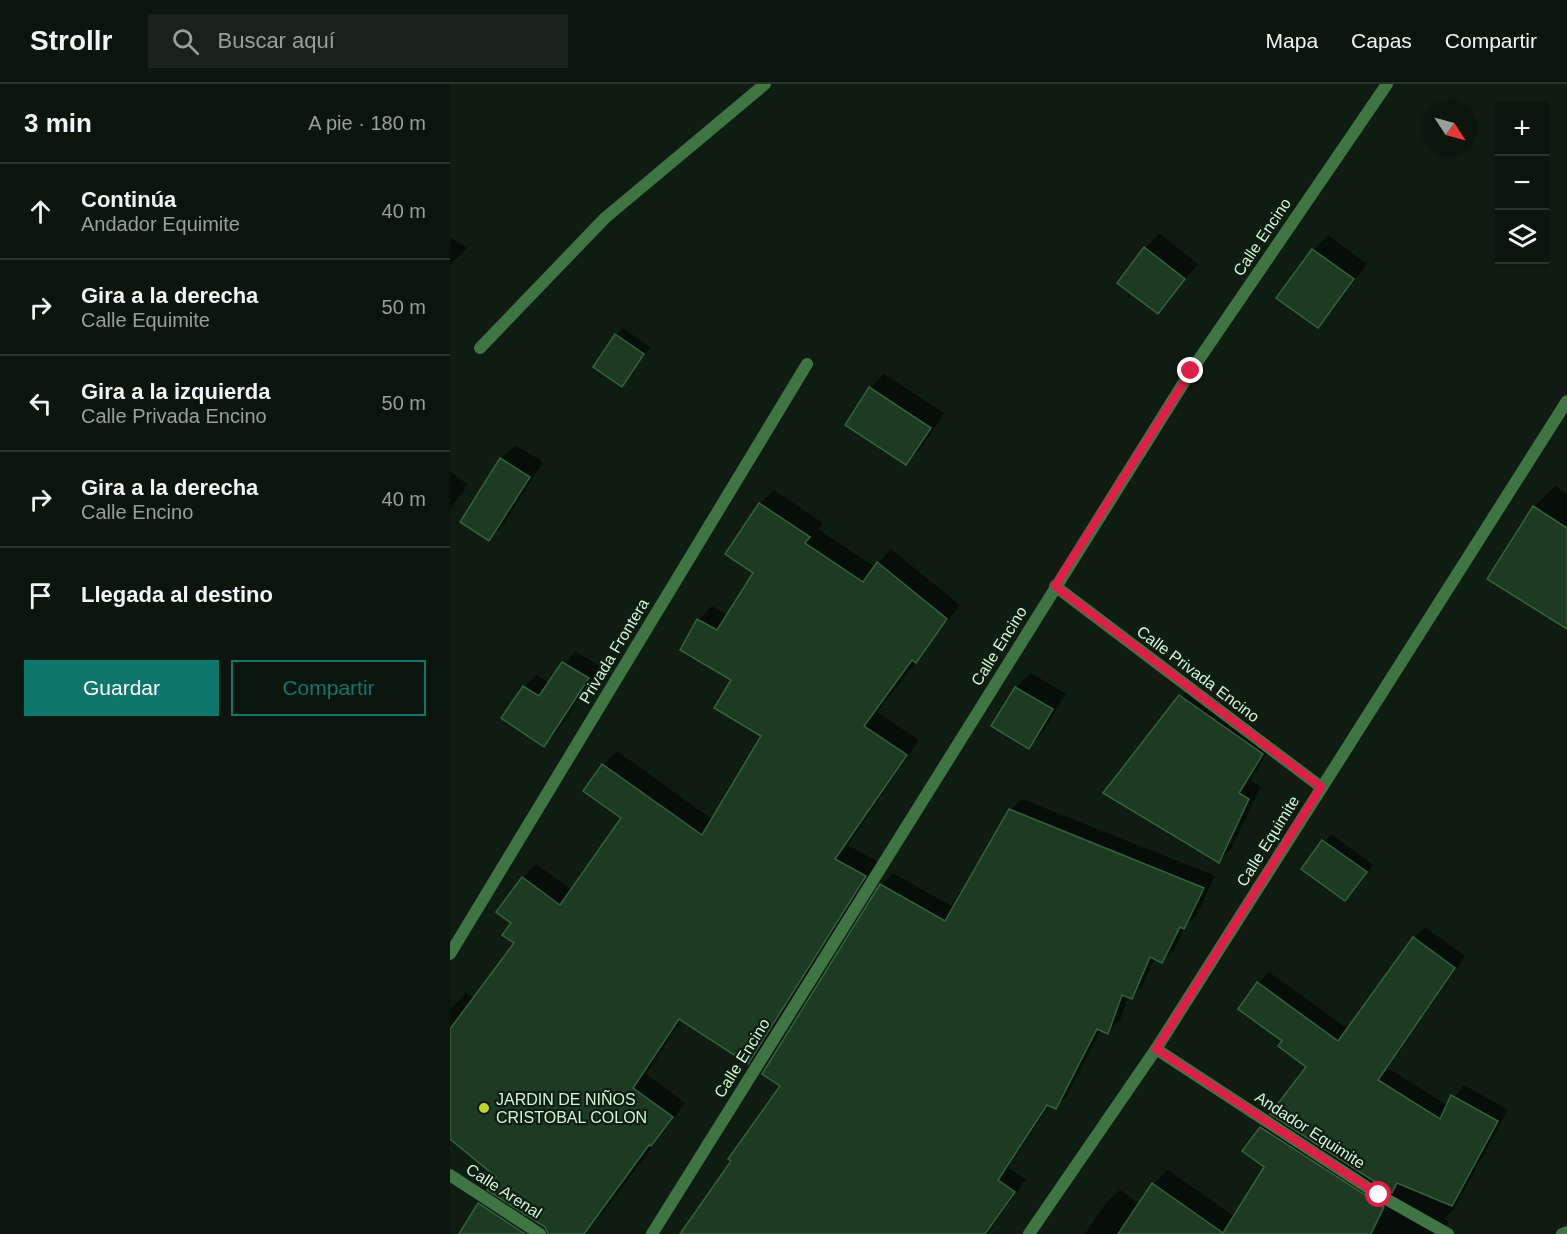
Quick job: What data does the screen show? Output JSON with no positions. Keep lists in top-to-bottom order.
{
  "streets": {
    "street": [
      "Calle Encino",
      "Privada Frontera",
      "Calle Privada Encino",
      "Calle Equimite",
      "Andador Equimite",
      "Calle Arenal"
    ]
  },
  "crossings": [
    ["Calle Encino", "Calle Privada Encino"],
    ["Calle Privada Encino", "Calle Equimite"],
    ["Calle Equimite", "Andador Equimite"]
  ],
  "places": ["JARDIN DE NIÑOS CRISTOBAL COLON"],
  "north": "bottom right",
  "page": {
    "header": "Strollr",
    "search": "Buscar aquí",
    "nav": ["Mapa", "Capas", "Compartir"],
    "heading": ["3 min", "A pie · 180 m"],
    "map_buttons": ["+", "−"],
    "list": [
      ["Continúa", "Andador Equimite", "40 m"],
      ["Gira a la derecha", "Calle Equimite", "50 m"],
      ["Gira a la izquierda", "Calle Privada Encino", "50 m"],
      ["Gira a la derecha", "Calle Encino", "40 m"],
      "Llegada al destino"
    ],
    "buttons": ["Guardar", "Compartir"]
  }
}
